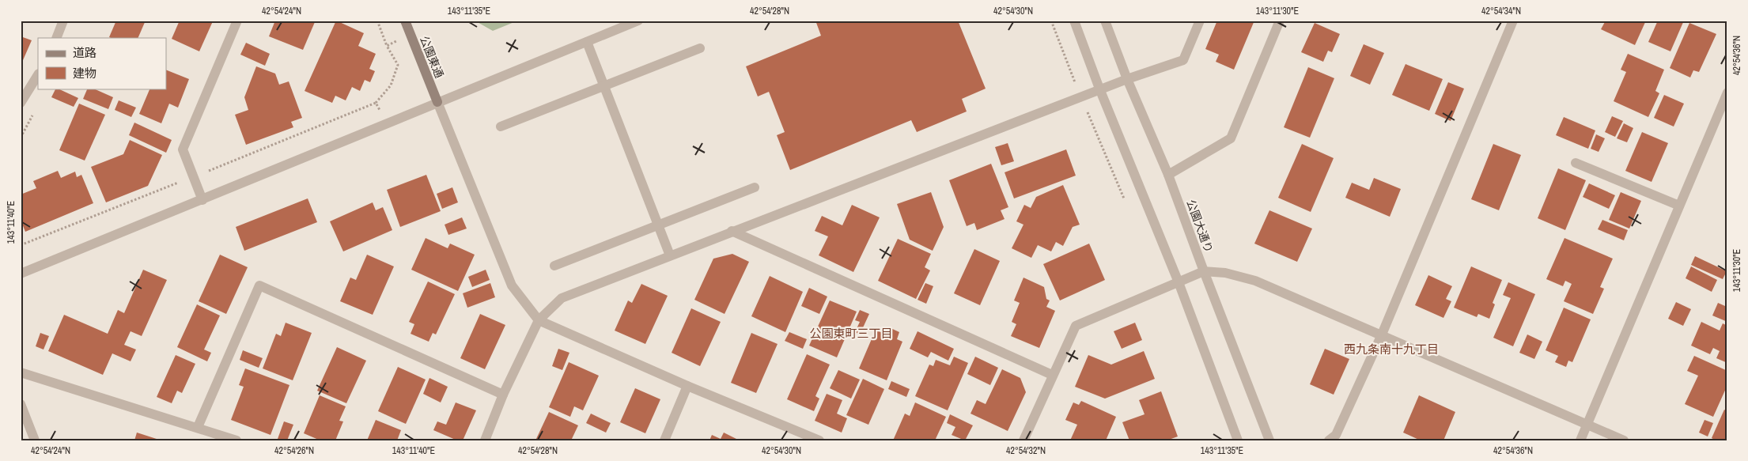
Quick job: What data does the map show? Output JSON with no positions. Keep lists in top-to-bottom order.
{
  "streets": {
    "street": ["公園東通", "公園大通り"]
  },
  "districts": ["公園東町三丁目", "西九条南十九丁目"],
  "legend": ["道路", "建物"],
  "coordinates": [
    "42°54'24\"N",
    "143°11'35\"E",
    "42°54'28\"N",
    "42°54'30\"N",
    "143°11'30\"E",
    "42°54'34\"N",
    "42°54'36\"N",
    "143°11'40\"E",
    "42°54'26\"N",
    "42°54'32\"N"
  ]
}
